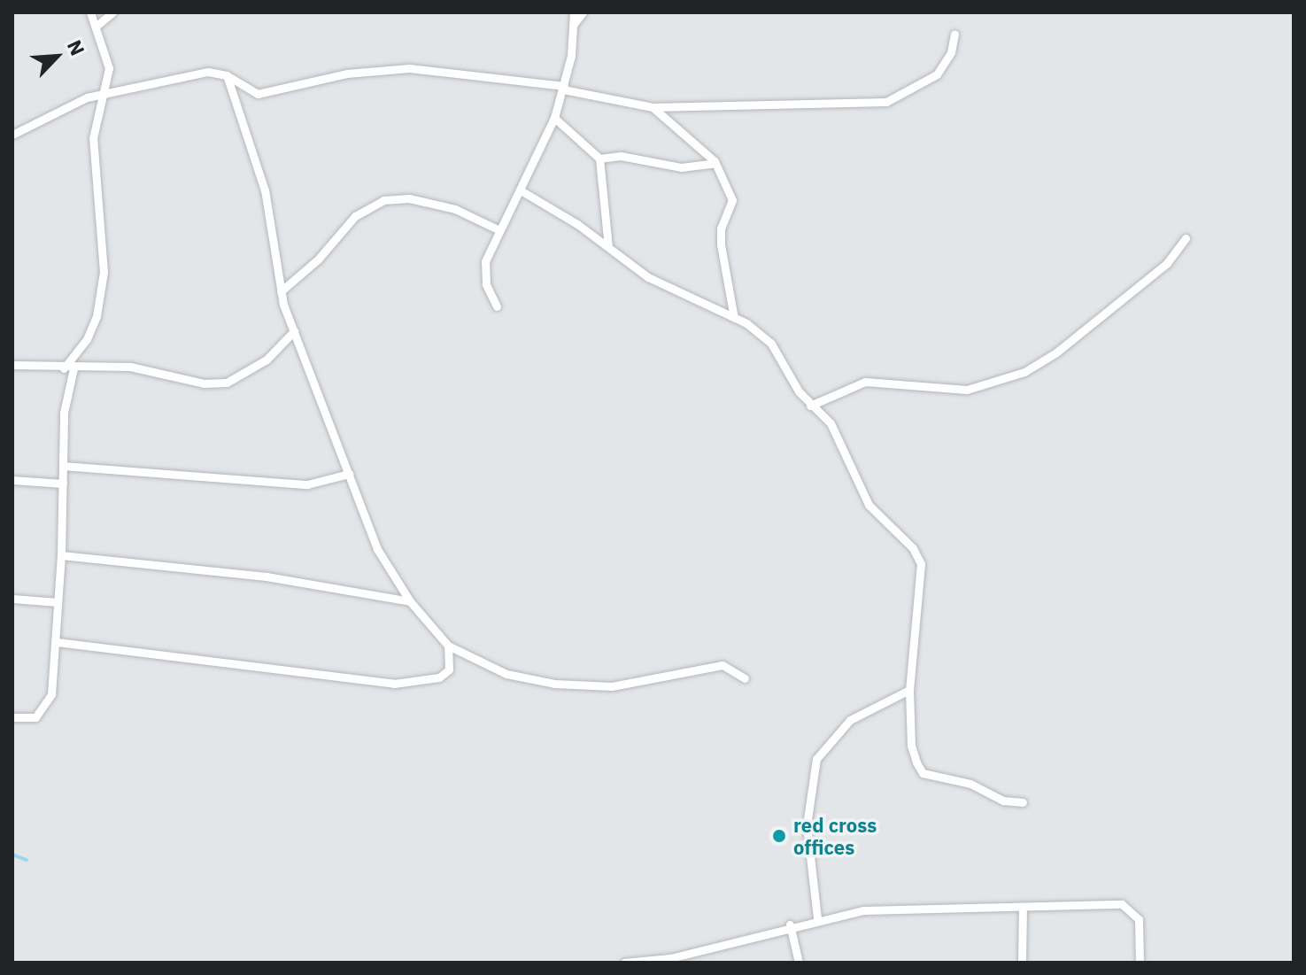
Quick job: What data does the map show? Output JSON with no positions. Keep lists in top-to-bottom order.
{
  "places": ["red cross offices"],
  "north": "top right"
}
